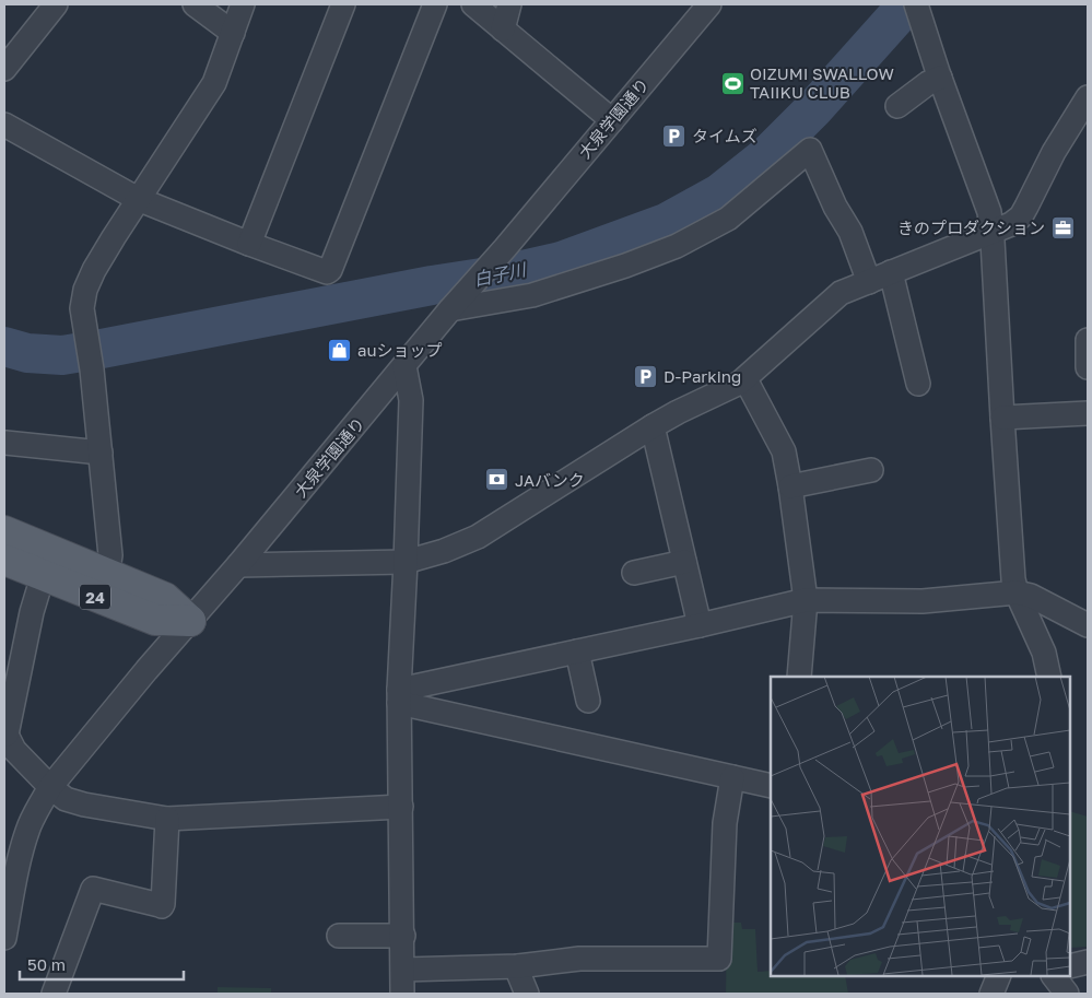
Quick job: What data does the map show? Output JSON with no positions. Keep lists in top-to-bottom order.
{
  "streets": {
    "main road": ["24"],
    "street": ["大泉学園通り"]
  },
  "crossings": [
    ["大泉学園通り", "24"]
  ],
  "water": ["白子川"],
  "places": {
    "sports": ["OIZUMI SWALLOW TAIIKU CLUB"],
    "parking": ["タイムズ", "D-Parking"],
    "office": ["きのプロダクション"],
    "shop": ["auショップ"],
    "bank": ["JAバンク"]
  },
  "scale_bar": "50 m"
}
